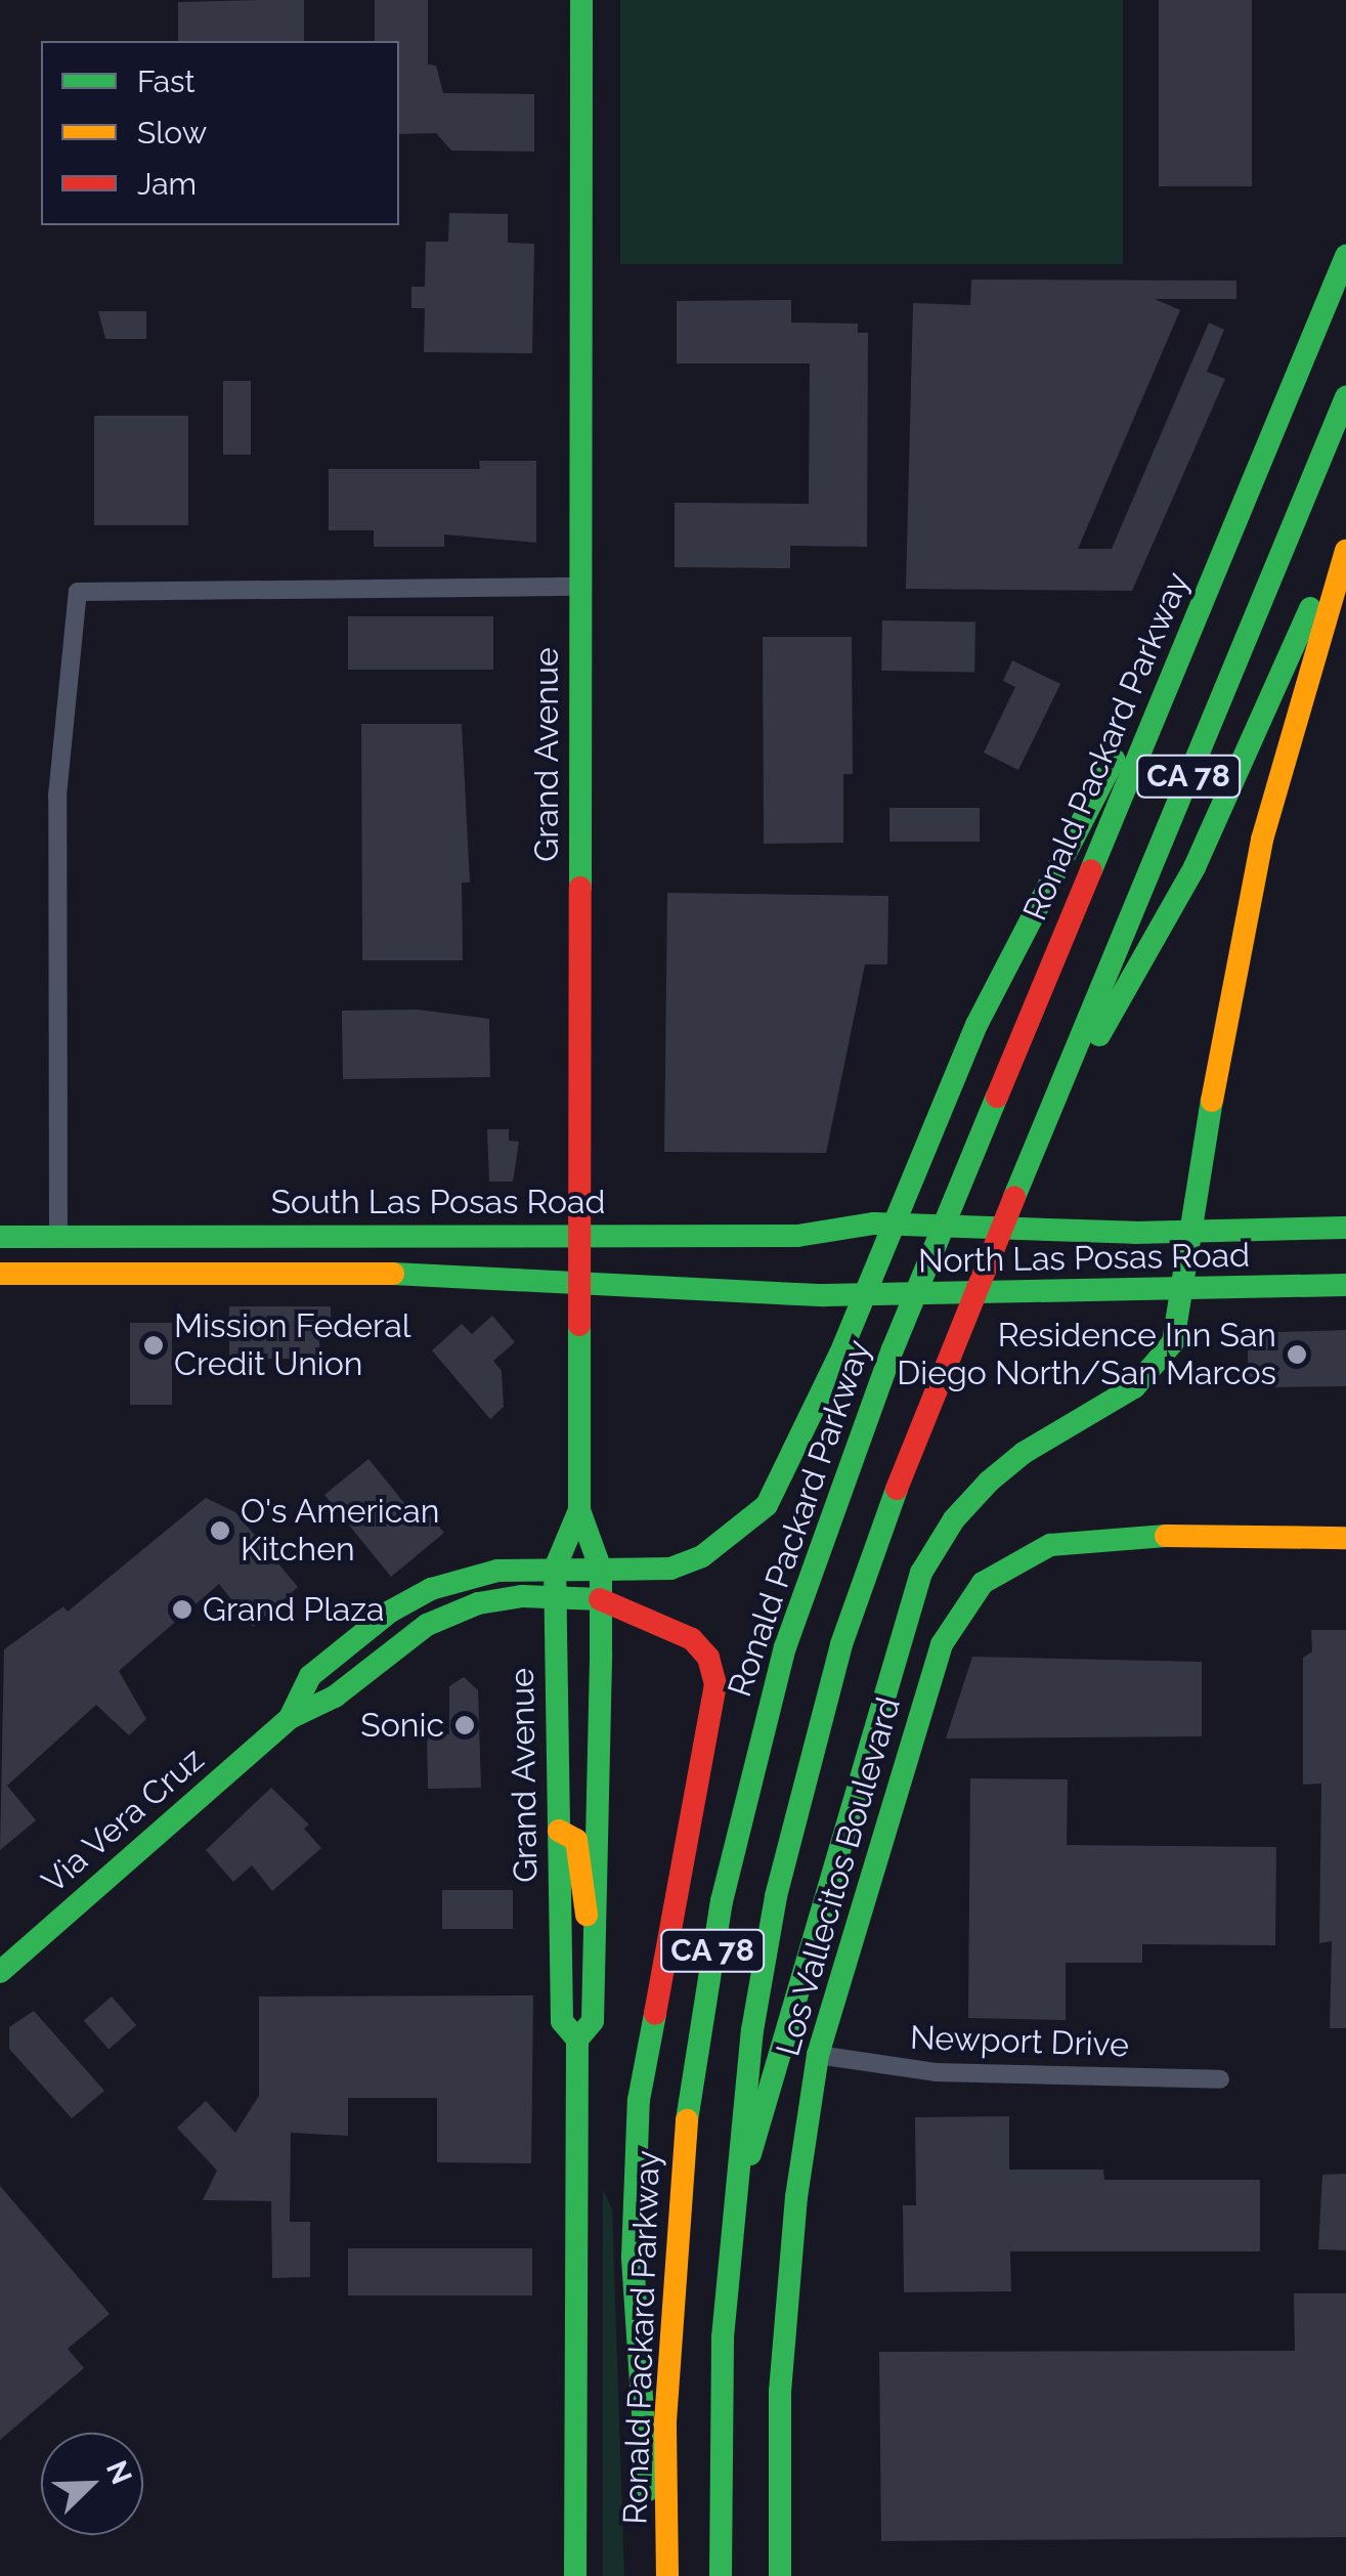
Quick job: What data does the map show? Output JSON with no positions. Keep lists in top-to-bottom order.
{
  "streets": {
    "main road": [
      "Ronald Packard Parkway",
      "Grand Avenue",
      "CA 78",
      "South Las Posas Road",
      "North Las Posas Road",
      "Via Vera Cruz",
      "Los Vallecitos Boulevard"
    ],
    "street": ["Newport Drive"]
  },
  "crossings": [
    ["Ronald Packard Parkway", "Via Vera Cruz"],
    ["Grand Avenue", "South Las Posas Road"],
    ["Grand Avenue", "North Las Posas Road"],
    ["Grand Avenue", "Via Vera Cruz"],
    ["South Las Posas Road", "North Las Posas Road"],
    ["Los Vallecitos Boulevard", "Newport Drive"]
  ],
  "places": [
    "Mission Federal Credit Union",
    "Residence Inn San Diego North/San Marcos",
    "O's American Kitchen",
    "Grand Plaza",
    "Sonic"
  ],
  "legend": ["Fast", "Slow", "Jam"],
  "north": "top right"
}
